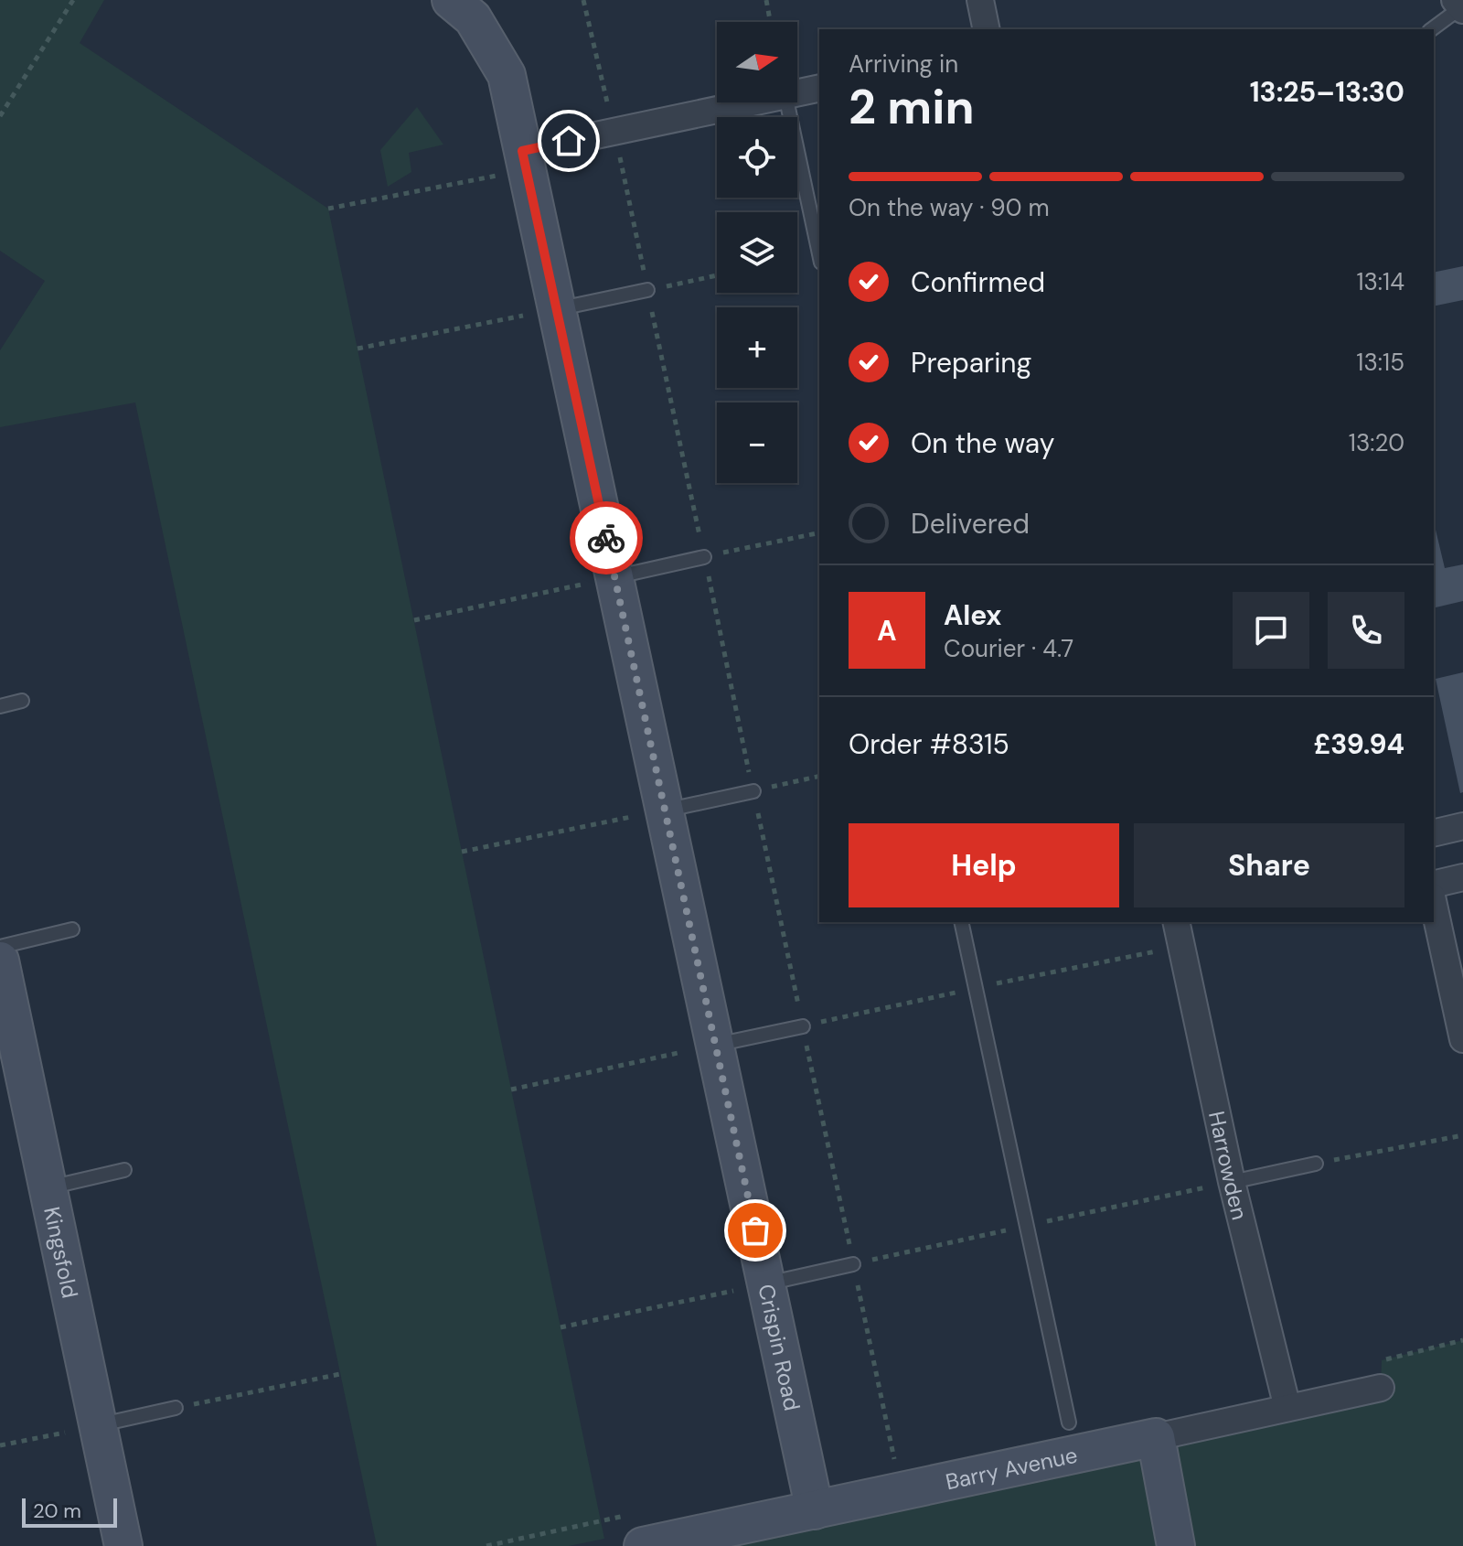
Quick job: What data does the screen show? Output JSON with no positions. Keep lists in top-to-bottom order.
{
  "streets": {
    "street": [
      "Harrowden",
      "Kingsfold",
      "Crispin Road",
      "Barry Avenue"
    ]
  },
  "crossings": [
    ["Harrowden", "Barry Avenue"],
    ["Crispin Road", "Barry Avenue"]
  ],
  "scale_bar": "20 m",
  "north": "right",
  "page": {
    "map_buttons": ["+", "−"],
    "heading": ["2 min", "Arriving in", "13:25–13:30"],
    "panel": [
      "Alex",
      "Courier · 4.7",
      "Order #8315",
      "£39.94"
    ],
    "bar": "On the way · 90 m",
    "list": [
      ["Confirmed", "13:14"],
      ["Preparing", "13:15"],
      ["On the way", "13:20"],
      "Delivered"
    ],
    "round": "A",
    "buttons": ["Help", "Share"],
    "scale": "20 m"
  }
}
